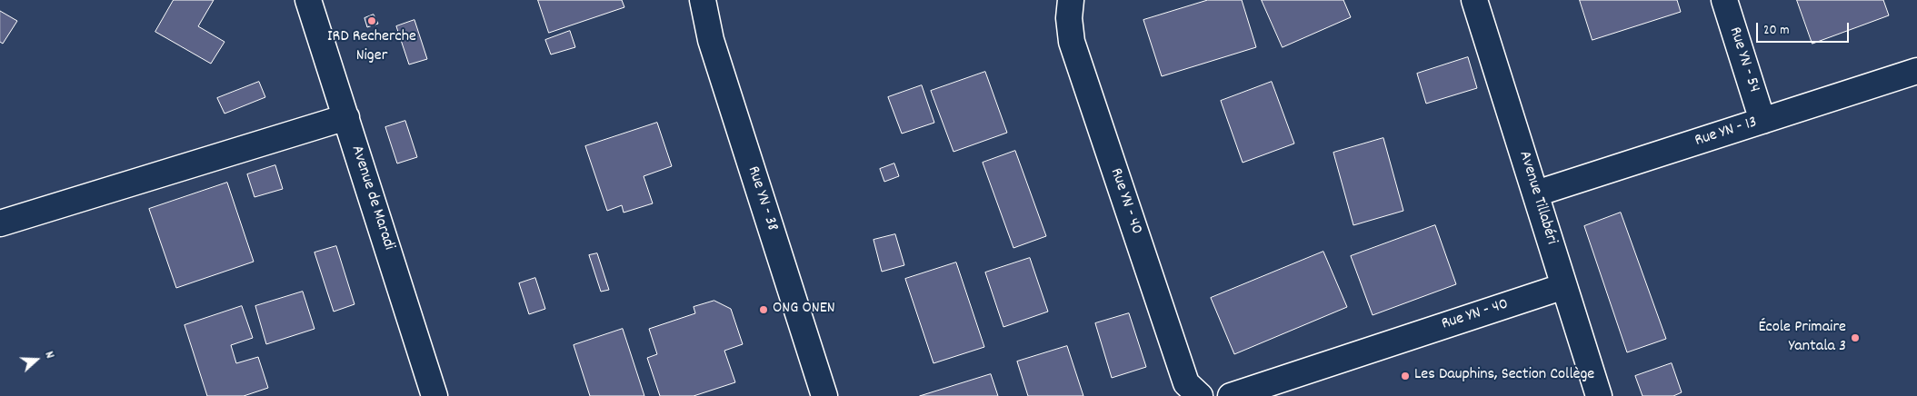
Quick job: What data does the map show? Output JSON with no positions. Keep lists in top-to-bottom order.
{
  "streets": {
    "street": [
      "Rue YN - 54",
      "Rue YN - 13",
      "Avenue de Maradi",
      "Avenue Tillabéri",
      "Rue YN - 38",
      "Rue YN - 40"
    ]
  },
  "crossings": [
    ["Rue YN - 54", "Rue YN - 13"],
    ["Rue YN - 13", "Avenue Tillabéri"],
    ["Avenue Tillabéri", "Rue YN - 40"]
  ],
  "places": [
    "IRD Recherche Niger",
    "ONG ONEN",
    "École Primaire Yantala 3",
    "Les Dauphins, Section Collège"
  ],
  "scale_bar": "20 m",
  "north": "right"
}
